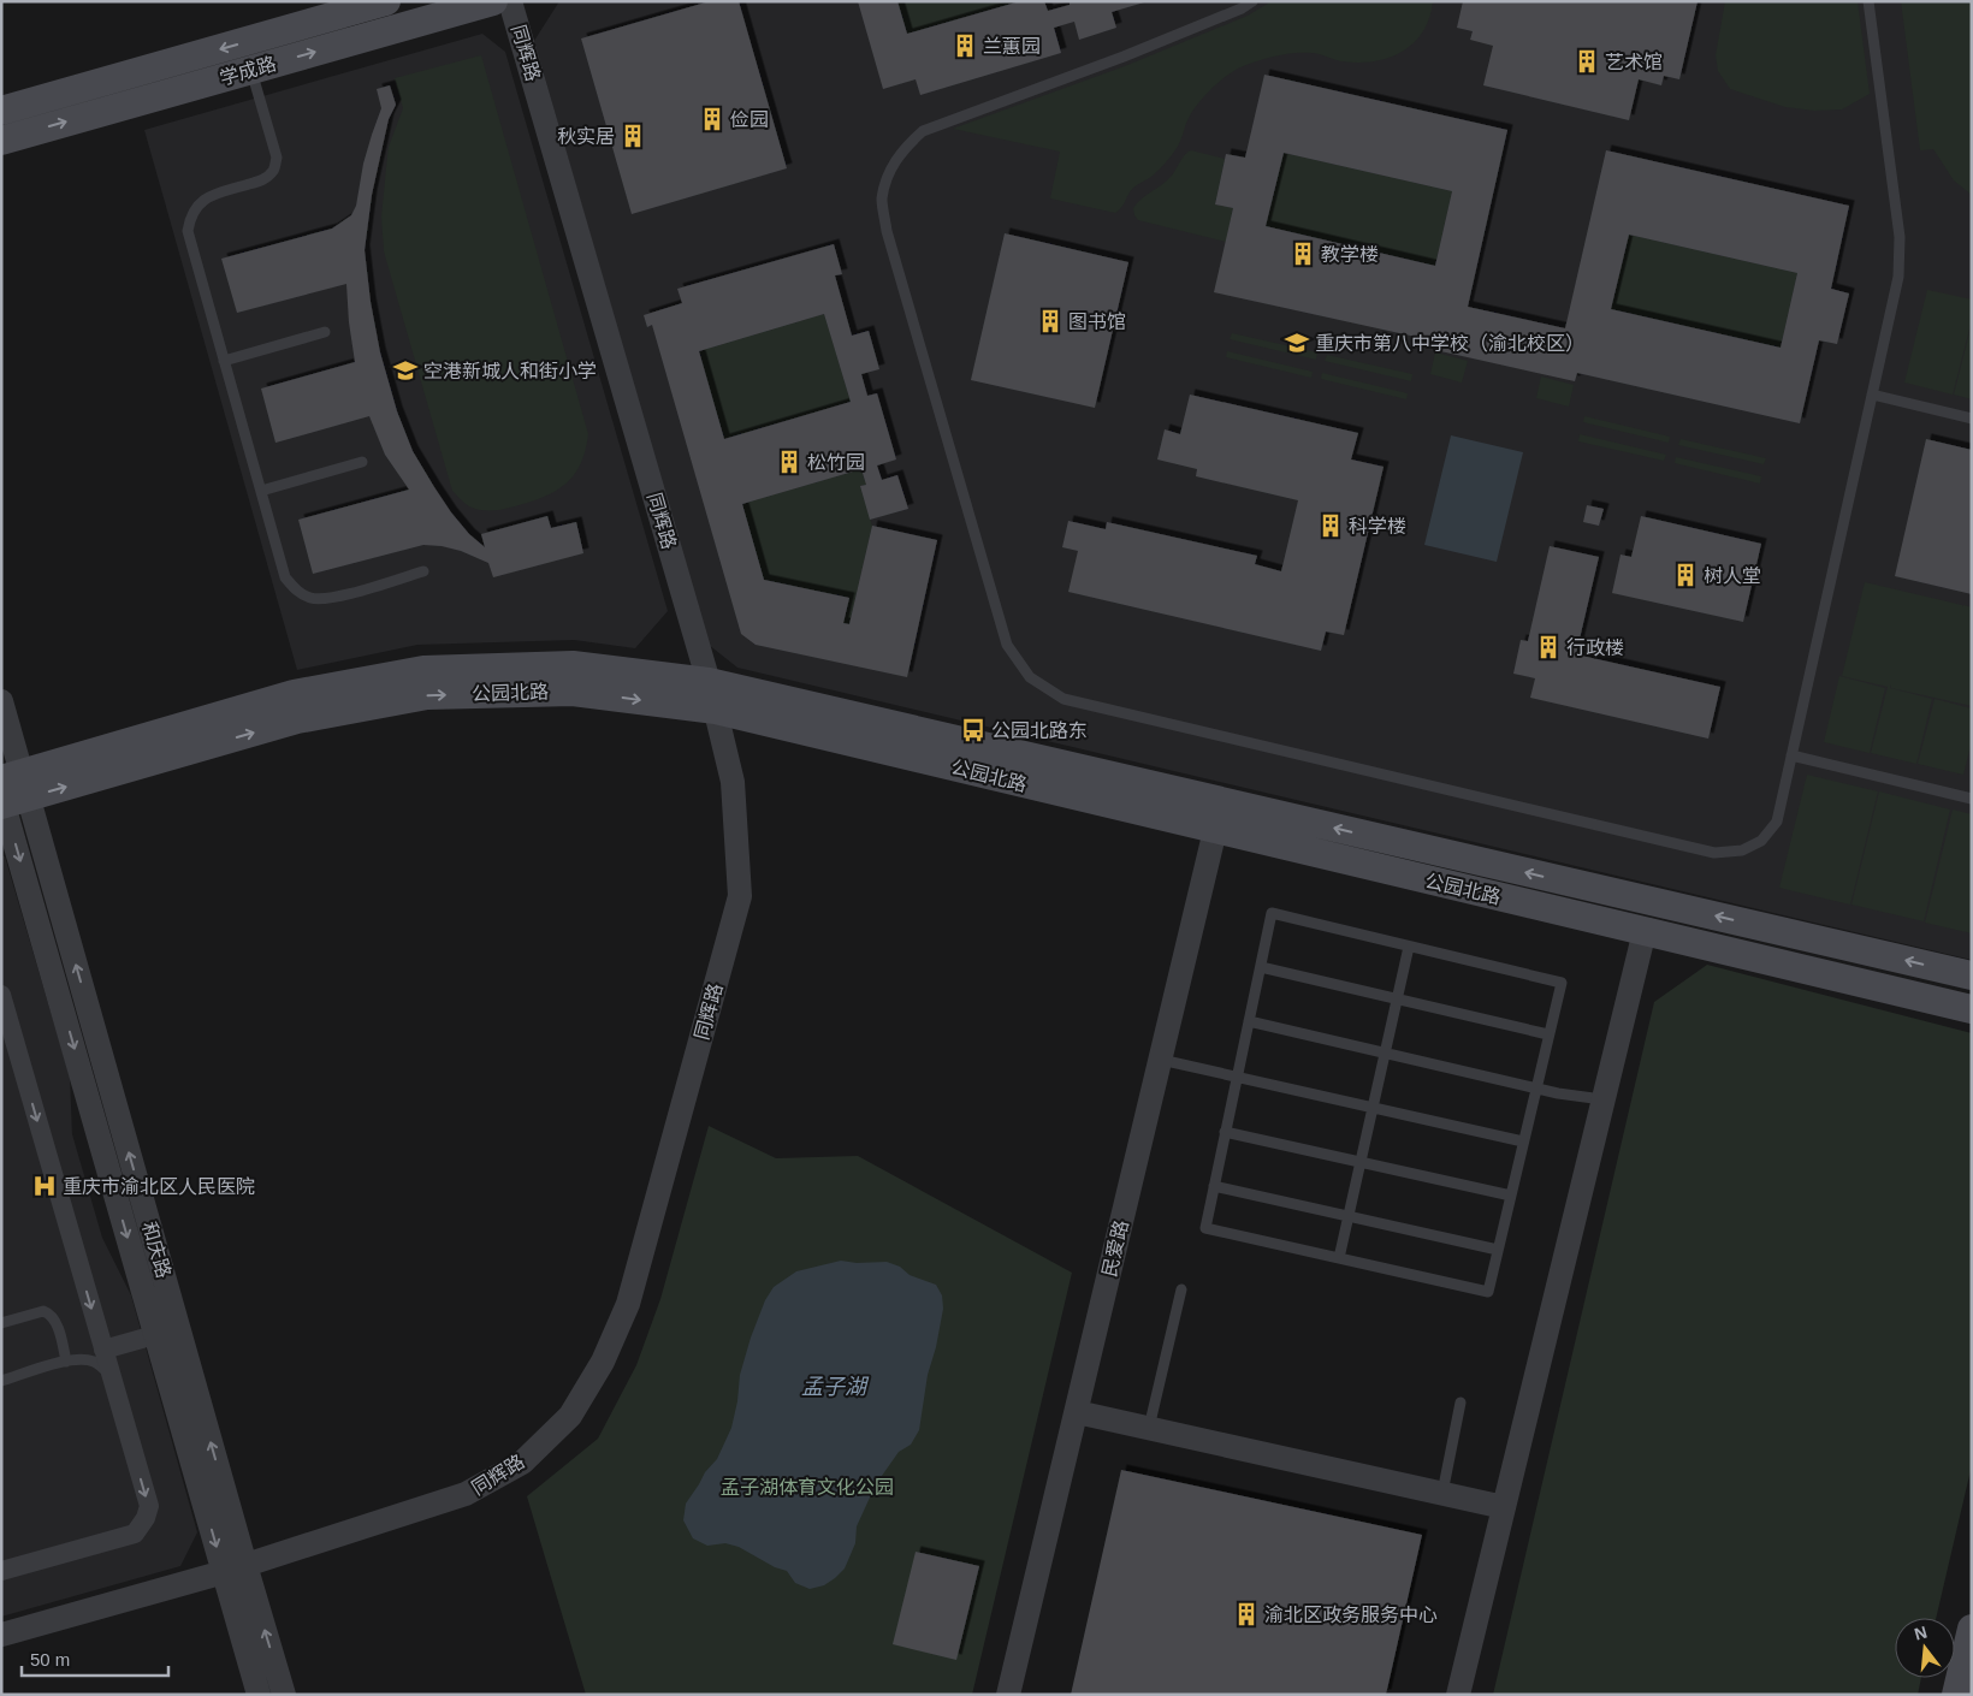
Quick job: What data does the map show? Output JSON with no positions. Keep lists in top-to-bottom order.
{
  "streets": {
    "main road": ["学成路", "公园北路"],
    "street": ["同辉路", "民爱路", "和庆路"]
  },
  "crossings": [
    ["同辉路", "公园北路"],
    ["同辉路", "和庆路"],
    ["公园北路", "民爱路"],
    ["公园北路", "和庆路"]
  ],
  "water": ["孟子湖"],
  "parks": ["孟子湖体育文化公园"],
  "places": {
    "building": [
      "兰蕙园",
      "艺术馆",
      "俭园",
      "秋实居",
      "教学楼",
      "图书馆",
      "松竹园",
      "科学楼",
      "树人堂",
      "行政楼",
      "渝北区政务服务中心"
    ],
    "school or university": ["重庆市第八中学校（渝北校区）", "空港新城人和街小学"],
    "bus stop": ["公园北路东"],
    "hospital": ["重庆市渝北区人民医院"]
  },
  "scale_bar": "50 m",
  "north": "top"
}
